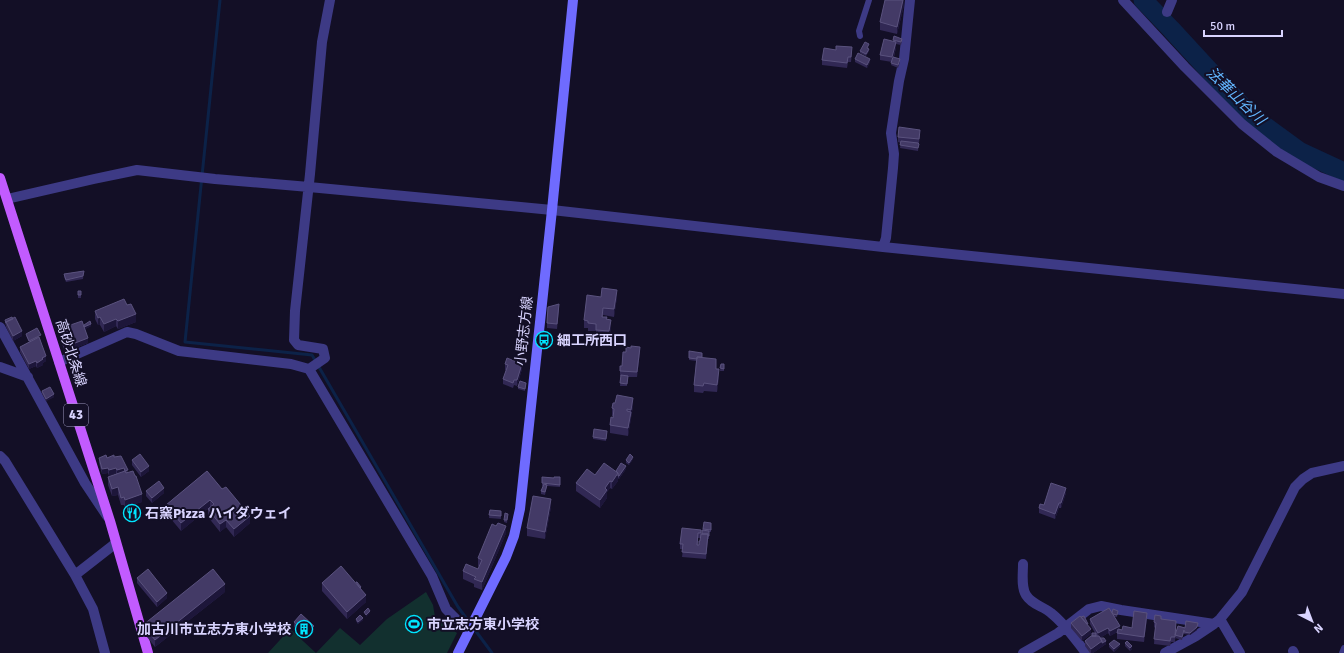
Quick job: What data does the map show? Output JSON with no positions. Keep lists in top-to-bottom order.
{
  "streets": {
    "main road": ["小野志方線", "高砂北条線", "43"]
  },
  "water": ["法華山谷川"],
  "places": {
    "bus stop": ["細工所西口"],
    "restaurant": ["石窯Pizza ハイダウェイ"],
    "sports": ["市立志方東小学校"],
    "building": ["加古川市立志方東小学校"]
  },
  "scale_bar": "50 m",
  "north": "bottom right"
}
